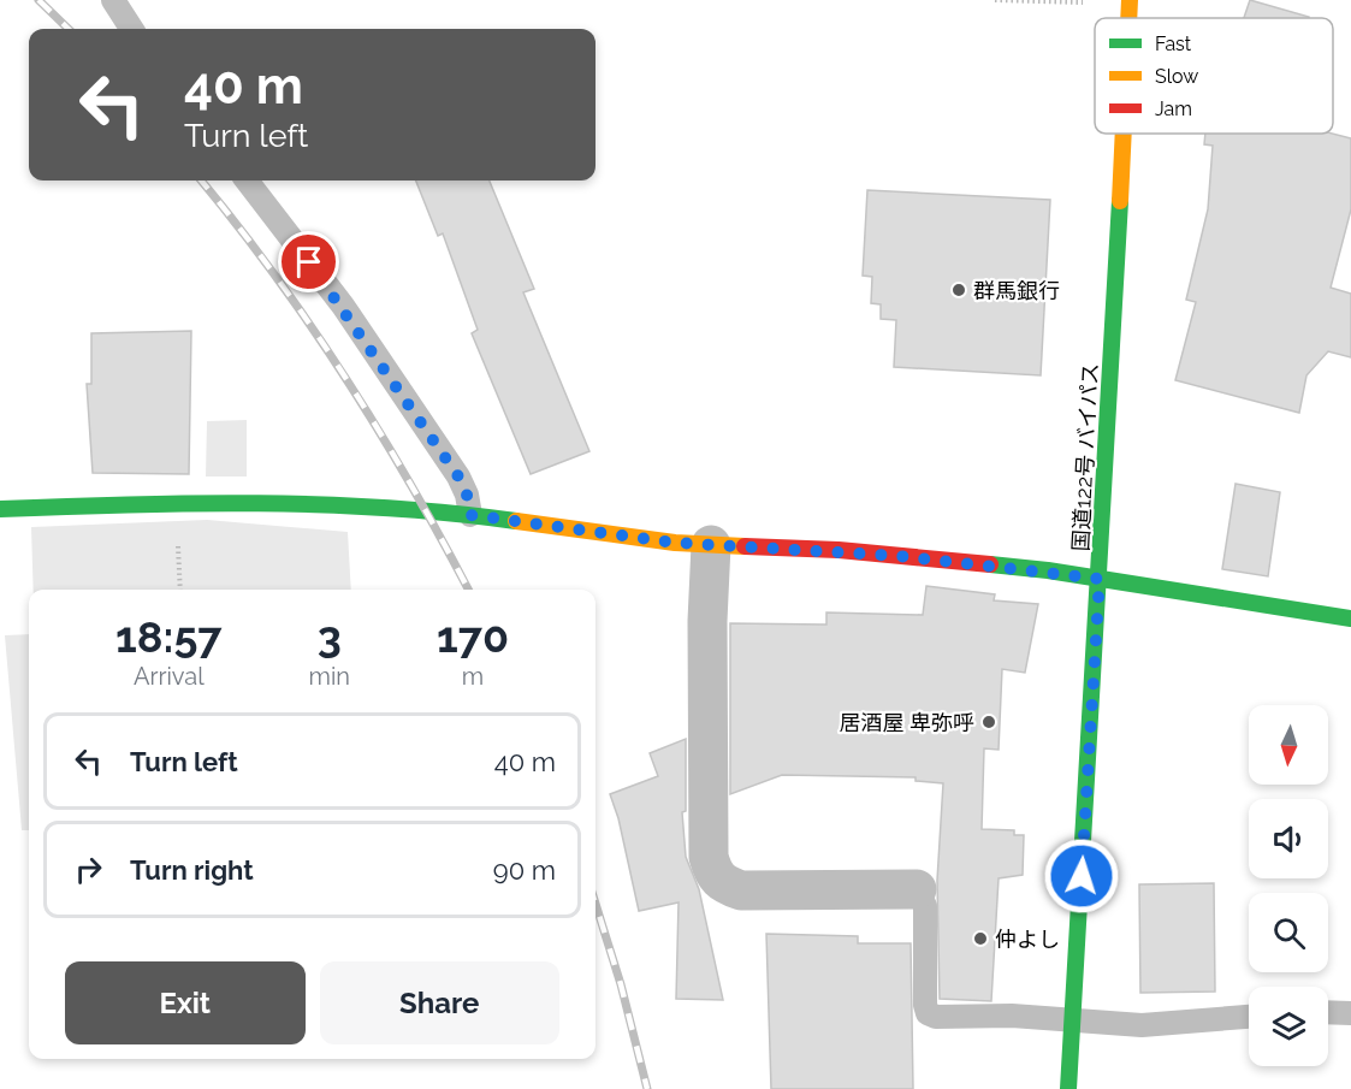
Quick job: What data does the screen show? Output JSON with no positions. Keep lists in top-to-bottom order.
{
  "streets": {
    "street": ["国道122号 バイパス"]
  },
  "places": ["群馬銀行", "居酒屋 卑弥呼", "仲よし"],
  "legend": ["Fast", "Slow", "Jam"],
  "north": "bottom",
  "page": {
    "turn": ["40 m", "Turn left"],
    "eta": [
      "18:57",
      "Arrival",
      "3",
      "min",
      "170",
      "m"
    ],
    "list": [
      {
        "name": "Turn left",
        "value": "40 m"
      },
      {
        "name": "Turn right",
        "value": "90 m"
      }
    ],
    "buttons": ["Exit", "Share"]
  }
}
